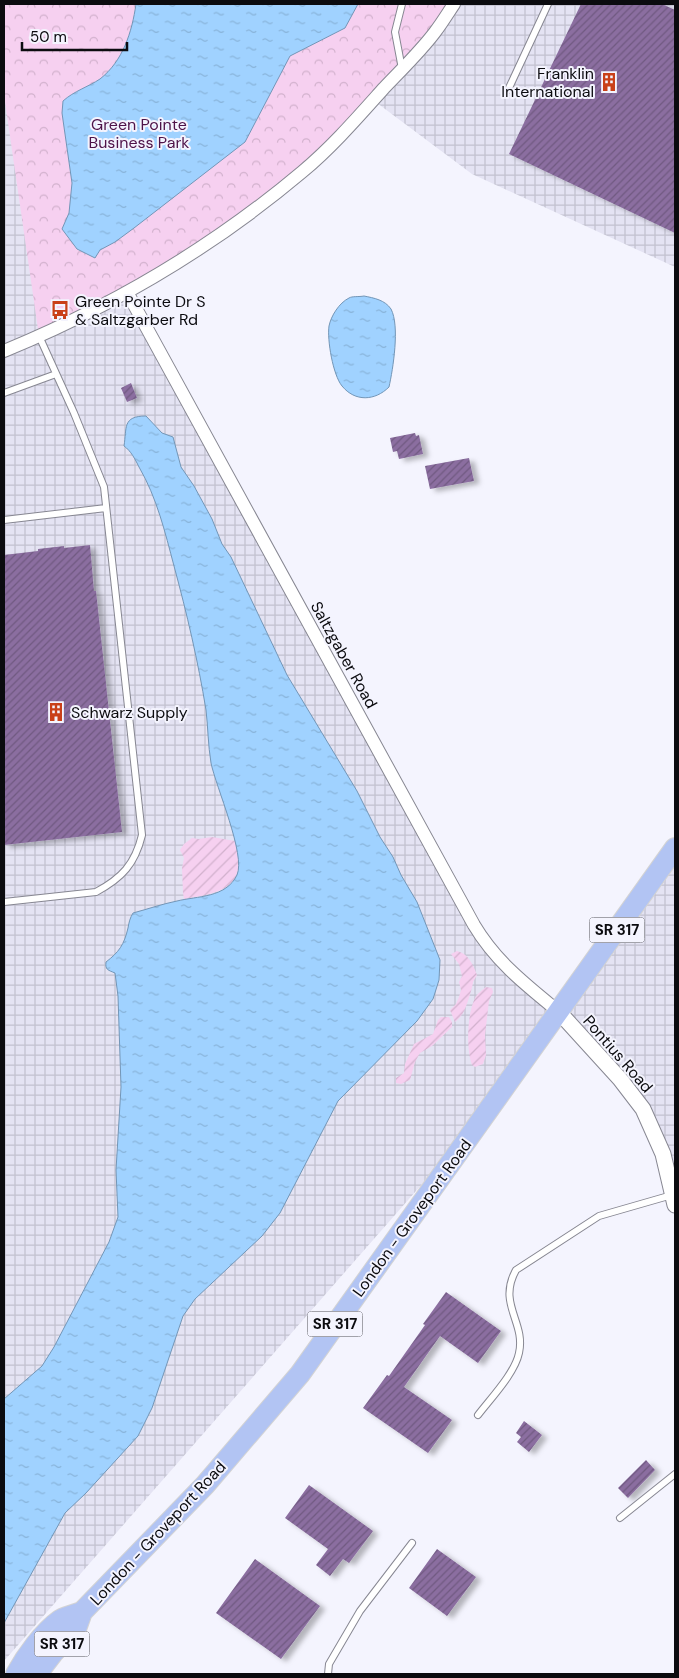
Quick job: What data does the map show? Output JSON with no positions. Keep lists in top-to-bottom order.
{
  "streets": {
    "main road": ["SR 317", "London - Groveport Road"],
    "street": ["Saltzgaber Road", "Pontius Road"]
  },
  "crossings": [
    ["Saltzgaber Road", "Pontius Road"],
    ["Saltzgaber Road", "London - Groveport Road"],
    ["Pontius Road", "London - Groveport Road"]
  ],
  "parks": ["Green Pointe Business Park"],
  "places": {
    "building": ["Franklin International", "Schwarz Supply"],
    "bus stop": ["Green Pointe Dr S & Saltzgarber Rd"]
  },
  "scale_bar": "50 m"
}
